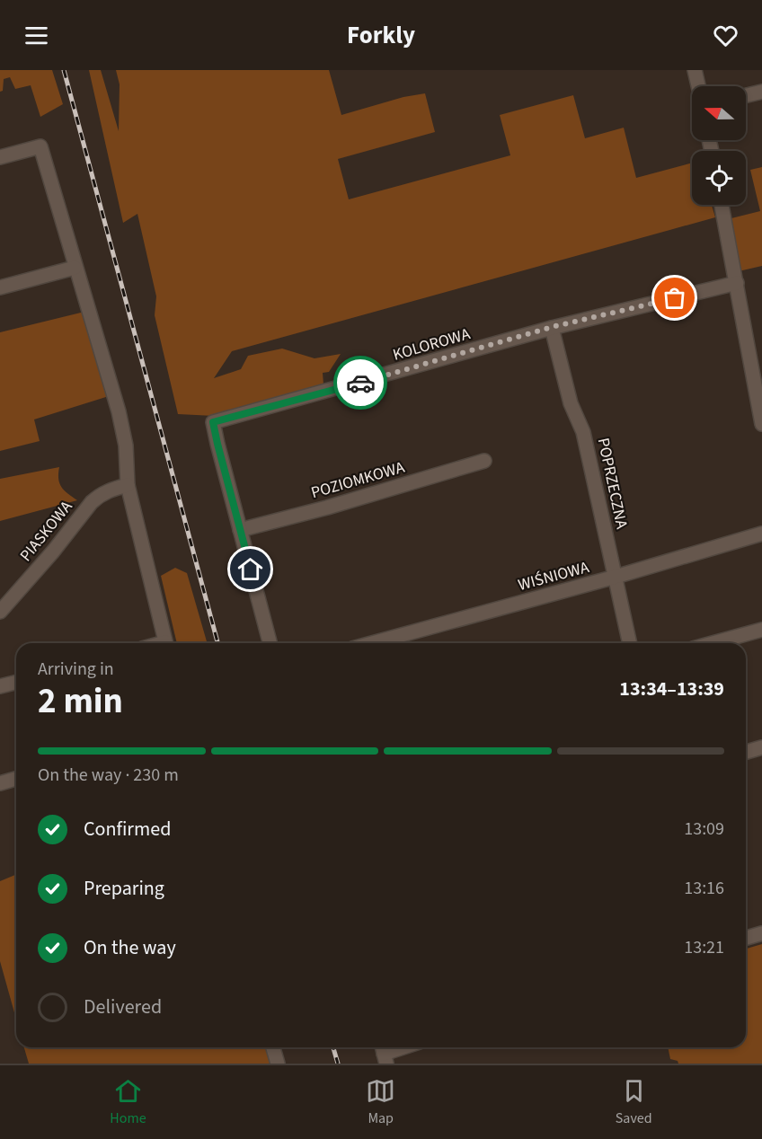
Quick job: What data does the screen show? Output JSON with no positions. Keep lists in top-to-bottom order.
{
  "streets": {
    "street": [
      "KOLOROWA",
      "POZIOMKOWA",
      "POPRZECZNA",
      "PIASKOWA",
      "WIŚNIOWA"
    ]
  },
  "crossings": [
    ["KOLOROWA", "POZIOMKOWA"],
    ["KOLOROWA", "POPRZECZNA"],
    ["POPRZECZNA", "WIŚNIOWA"]
  ],
  "north": "left",
  "page": {
    "header": "Forkly",
    "heading": ["2 min", "Arriving in", "13:34–13:39"],
    "bar": "On the way · 230 m",
    "list": [
      ["Confirmed", "13:09"],
      ["Preparing", "13:16"],
      ["On the way", "13:21"],
      "Delivered"
    ],
    "tabs": ["Home", "Map", "Saved"]
  }
}
